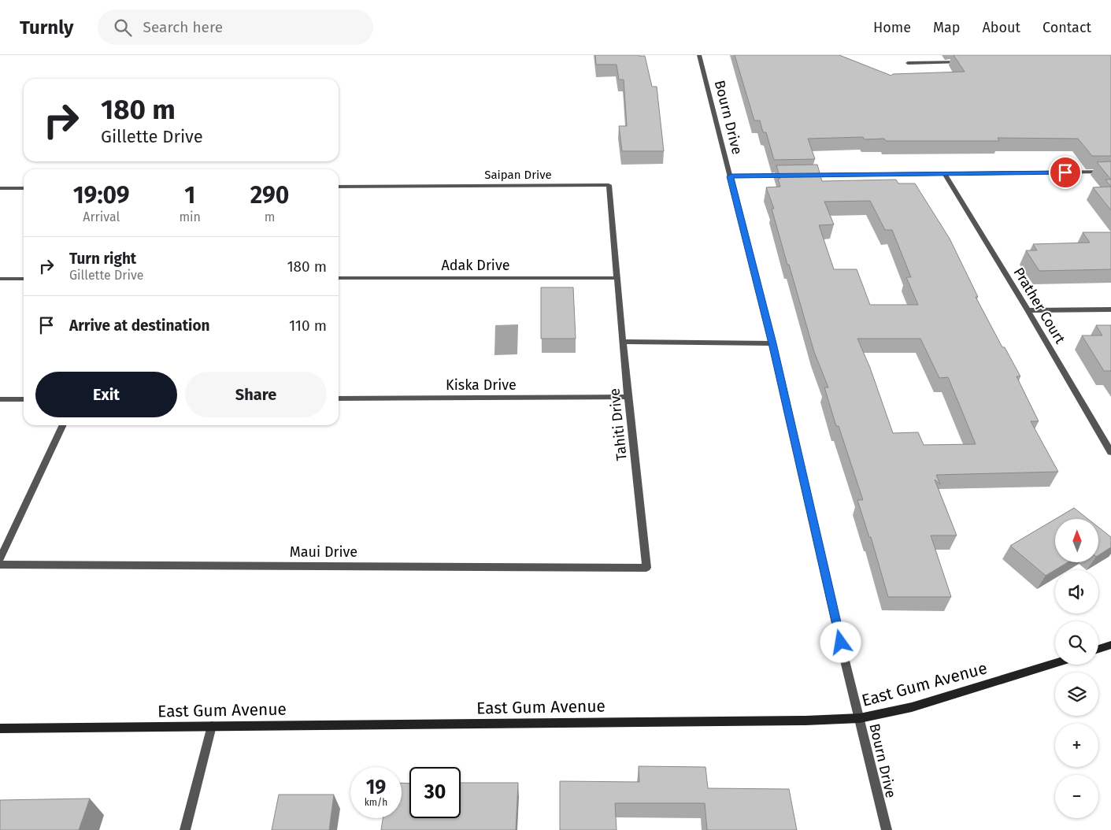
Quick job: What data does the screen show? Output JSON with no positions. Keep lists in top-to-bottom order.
{
  "streets": {
    "street": [
      "Bourn Drive",
      "Saipan Drive",
      "Adak Drive",
      "Prather Court",
      "Kiska Drive",
      "Tahiti Drive",
      "Maui Drive",
      "East Gum Avenue"
    ]
  },
  "crossings": [
    ["Bourn Drive", "East Gum Avenue"],
    ["Saipan Drive", "Adak Drive"],
    ["Saipan Drive", "Tahiti Drive"],
    ["Adak Drive", "Tahiti Drive"],
    ["Kiska Drive", "Tahiti Drive"],
    ["Tahiti Drive", "Maui Drive"]
  ],
  "north": "top",
  "page": {
    "header": "Turnly",
    "search": "Search here",
    "nav": [
      "Home",
      "Map",
      "About",
      "Contact"
    ],
    "turn": ["180 m", "Gillette Drive"],
    "eta": [
      "19:09",
      "Arrival",
      "1",
      "min",
      "290",
      "m"
    ],
    "list": [
      {
        "name": "Turn right",
        "note": "Gillette Drive",
        "value": "180 m"
      },
      {
        "name": "Arrive at destination",
        "value": "110 m"
      }
    ],
    "buttons": ["Exit", "Share"],
    "map_buttons": ["+", "−"],
    "speed": "19 km/h",
    "limit": "30"
  }
}
